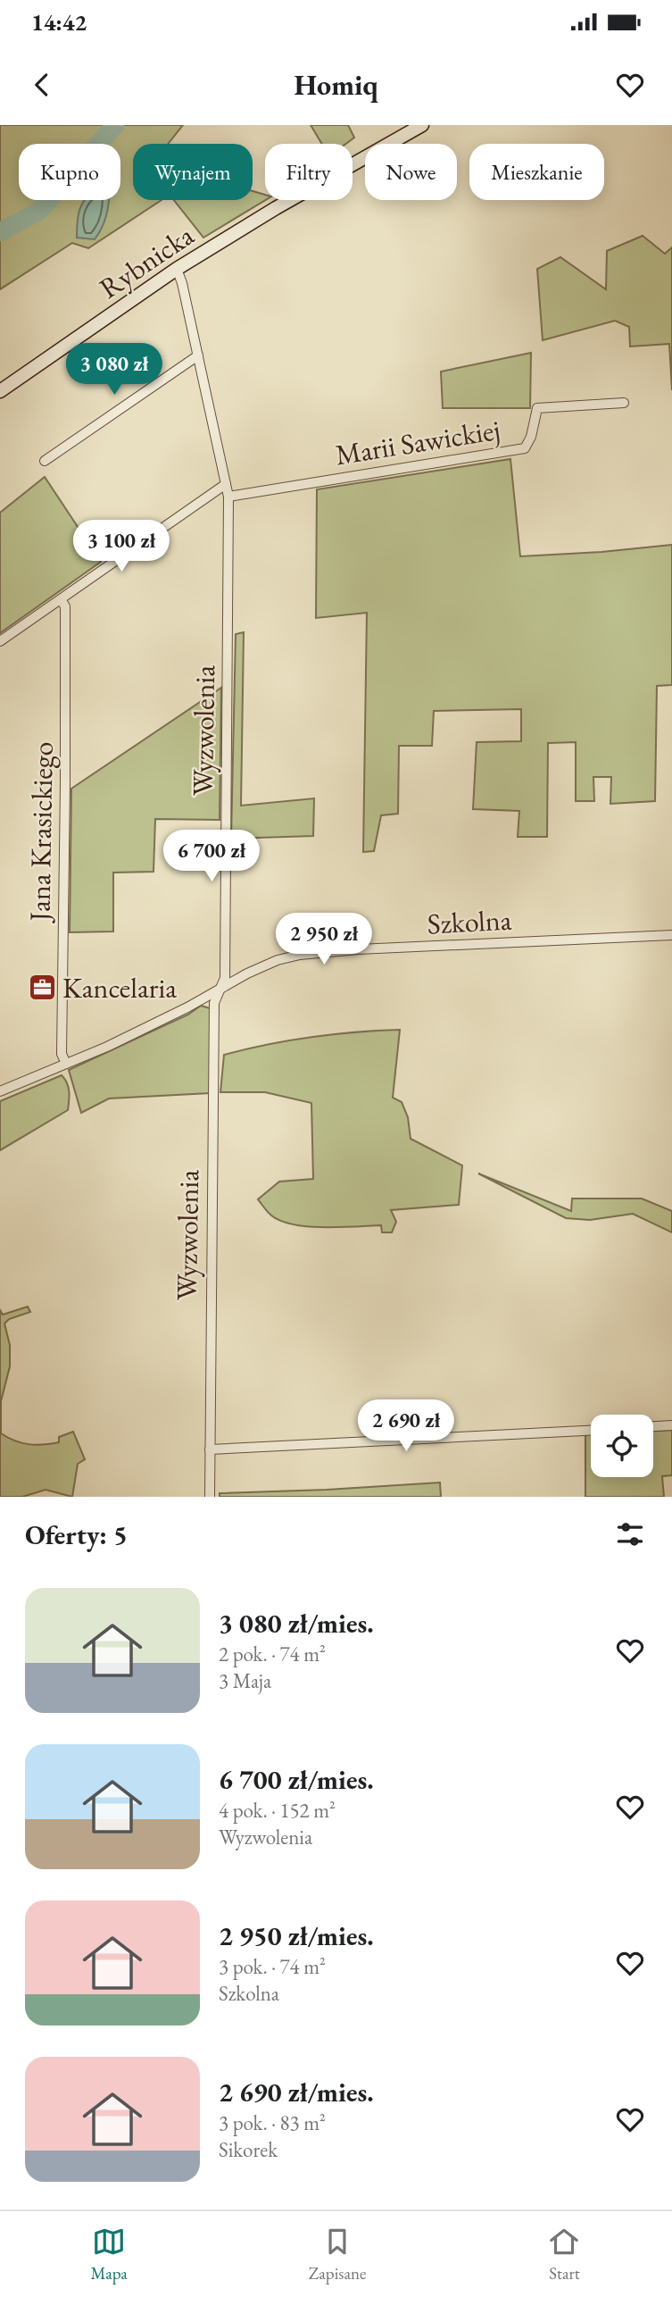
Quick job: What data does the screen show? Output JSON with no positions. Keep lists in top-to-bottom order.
{
  "streets": {
    "main road": ["Rybnicka"],
    "street": [
      "Marii Sawickiej",
      "Wyzwolenia",
      "Jana Krasickiego",
      "Szkolna"
    ]
  },
  "crossings": [
    ["Rybnicka", "Wyzwolenia"],
    ["Marii Sawickiej", "Wyzwolenia"],
    ["Wyzwolenia", "Szkolna"],
    ["Jana Krasickiego", "Szkolna"]
  ],
  "places": {
    "office": ["Kancelaria"]
  },
  "page": {
    "status": "14:42",
    "header": "Homiq",
    "chip": [
      "Kupno",
      "Wynajem",
      "Filtry",
      "Nowe",
      "Mieszkanie"
    ],
    "price": [
      "3 080 zł",
      "3 100 zł",
      "6 700 zł",
      "2 950 zł",
      "2 690 zł"
    ],
    "heading": "Oferty: 5",
    "list": [
      {
        "name": "3 080 zł/mies.",
        "note": "2 pok. · 74 m² · 3 Maja"
      },
      {
        "name": "6 700 zł/mies.",
        "note": "4 pok. · 152 m² · Wyzwolenia"
      },
      {
        "name": "2 950 zł/mies.",
        "note": "3 pok. · 74 m² · Szkolna"
      },
      {
        "name": "2 690 zł/mies.",
        "note": "3 pok. · 83 m² · Sikorek"
      }
    ],
    "tabs": ["Mapa", "Zapisane", "Start"]
  }
}
